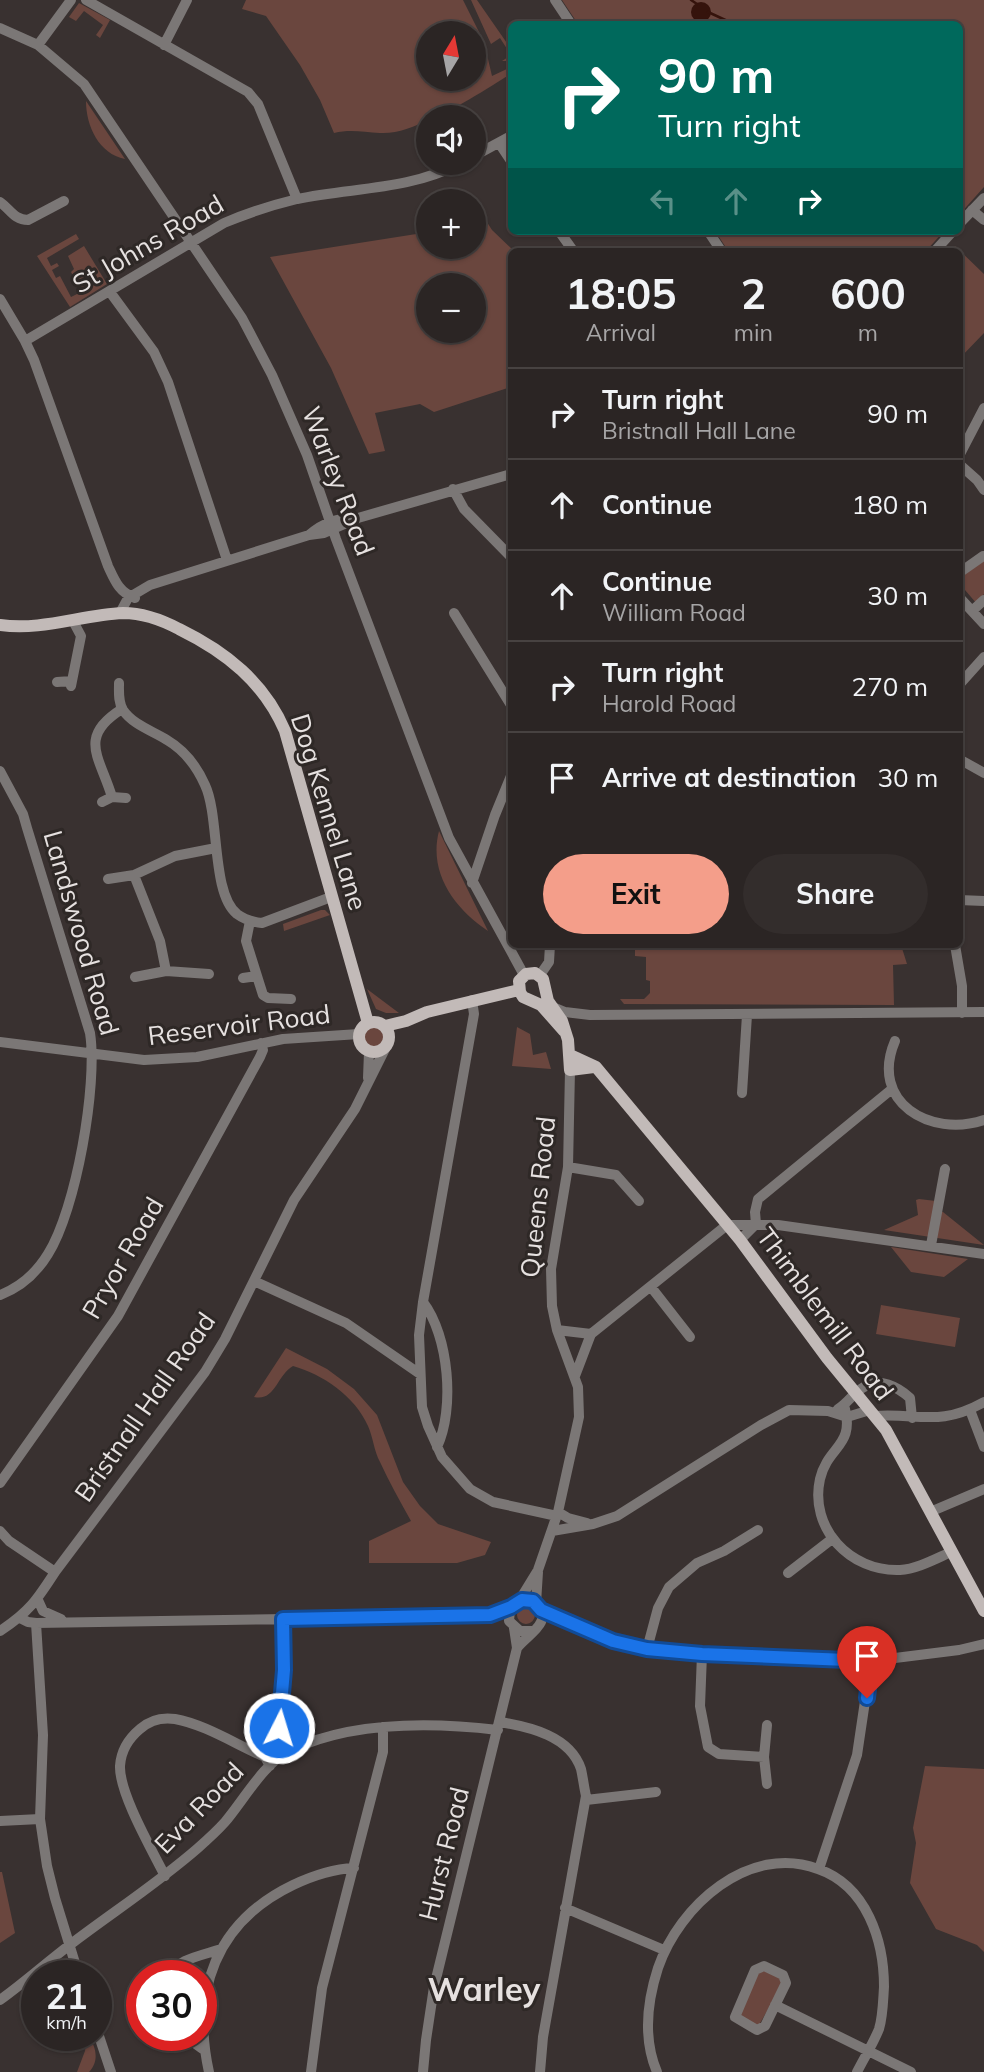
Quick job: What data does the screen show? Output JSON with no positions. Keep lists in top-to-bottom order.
{
  "streets": {
    "main road": ["Dog Kennel Lane", "Thimblemill Road"],
    "street": [
      "St Johns Road",
      "Warley Road",
      "Landswood Road",
      "Reservoir Road",
      "Queens Road",
      "Pryor Road",
      "Bristnall Hall Road",
      "Eva Road",
      "Hurst Road"
    ]
  },
  "crossings": [
    ["St Johns Road", "Warley Road"],
    ["Dog Kennel Lane", "Reservoir Road"],
    ["Dog Kennel Lane", "Bristnall Hall Road"],
    ["Landswood Road", "Reservoir Road"],
    ["Reservoir Road", "Pryor Road"],
    ["Reservoir Road", "Bristnall Hall Road"],
    ["Queens Road", "Hurst Road"],
    ["Eva Road", "Hurst Road"]
  ],
  "districts": ["Warley"],
  "north": "top",
  "page": {
    "map_buttons": ["+", "−"],
    "turn": ["90 m", "Turn right"],
    "eta": [
      "18:05",
      "Arrival",
      "2",
      "min",
      "600",
      "m"
    ],
    "list": [
      {
        "name": "Turn right",
        "note": "Bristnall Hall Lane",
        "value": "90 m"
      },
      {
        "name": "Continue",
        "value": "180 m"
      },
      {
        "name": "Continue",
        "note": "William Road",
        "value": "30 m"
      },
      {
        "name": "Turn right",
        "note": "Harold Road",
        "value": "270 m"
      },
      {
        "name": "Arrive at destination",
        "value": "30 m"
      }
    ],
    "buttons": ["Exit", "Share"],
    "speed": "21 km/h",
    "limit": "30"
  }
}
